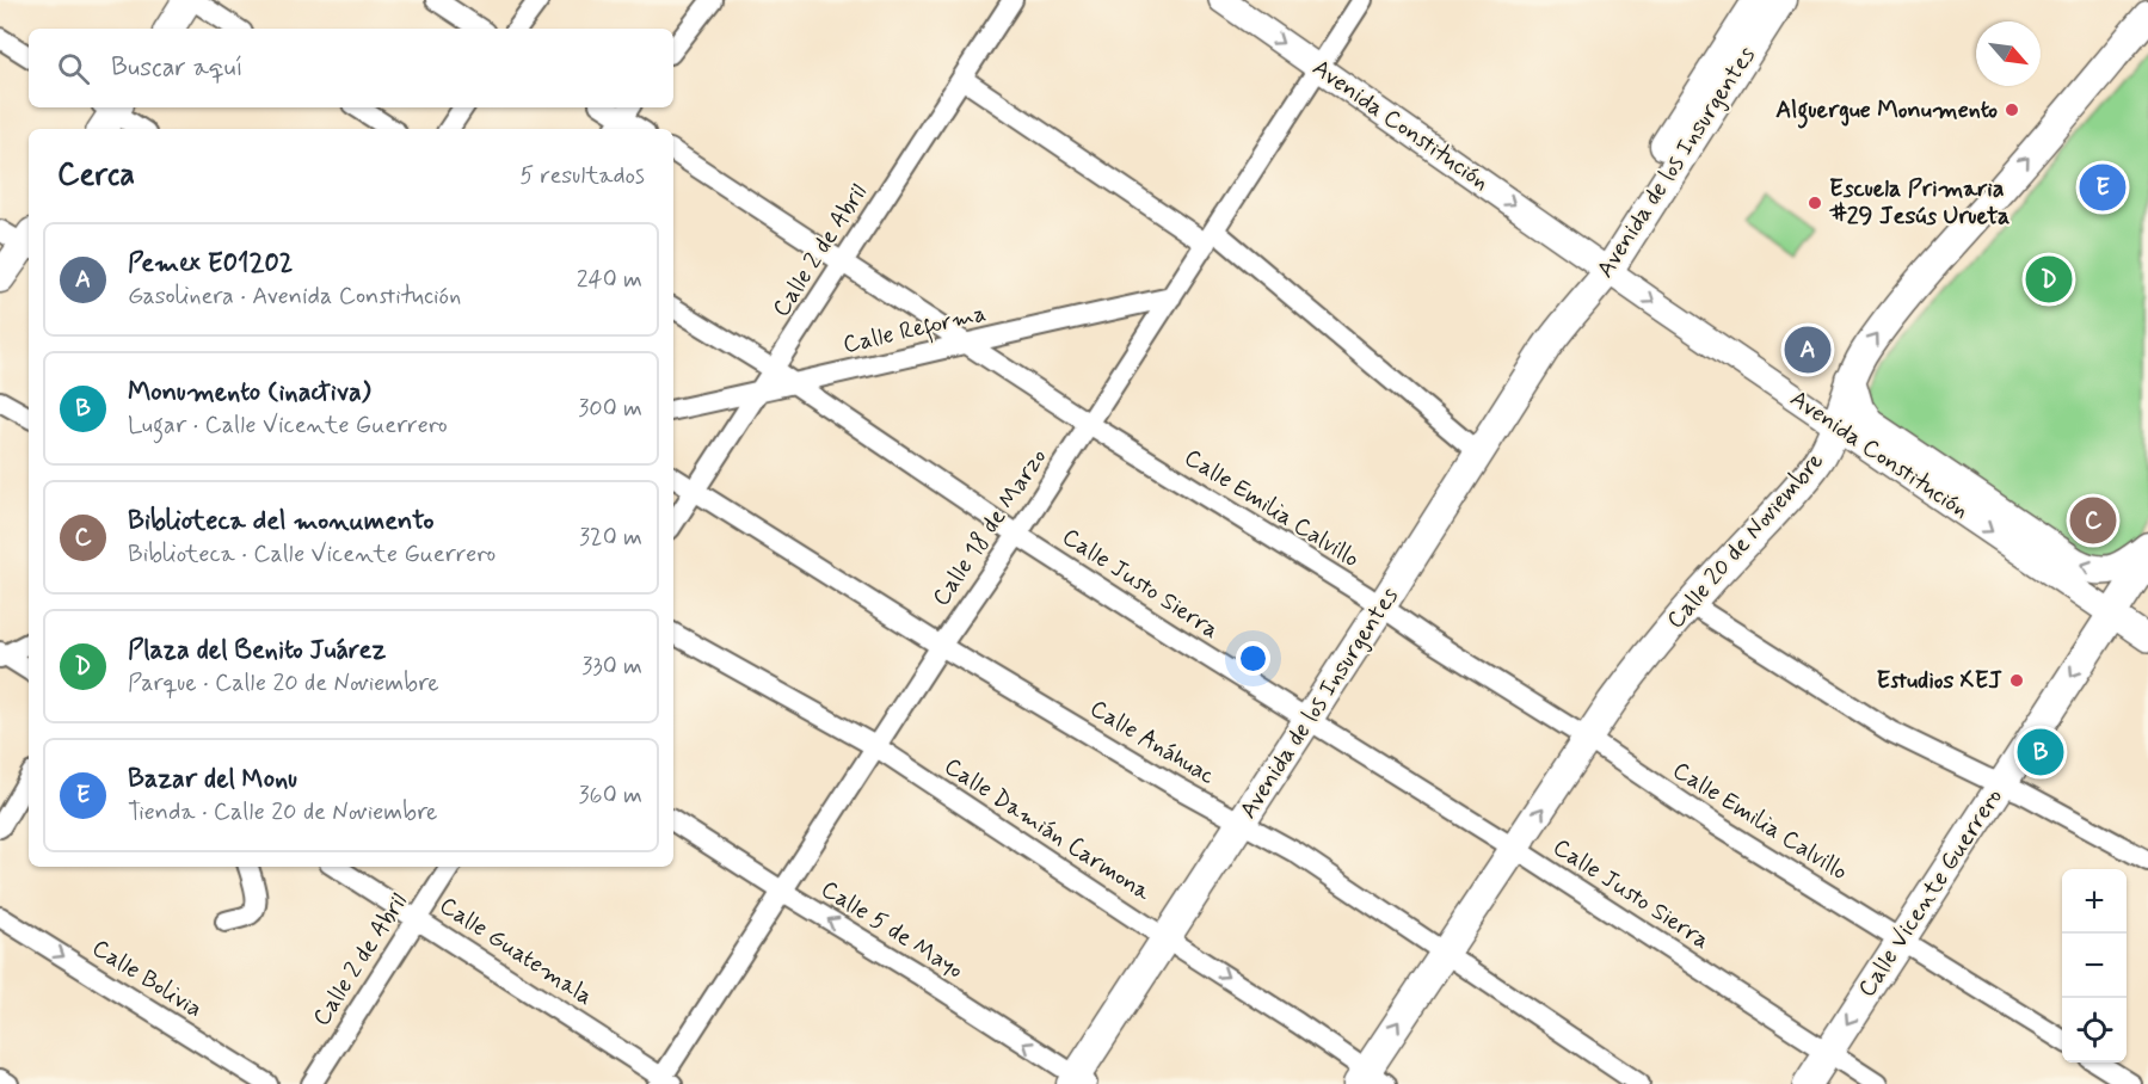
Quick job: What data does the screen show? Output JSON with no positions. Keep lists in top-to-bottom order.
{
  "streets": {
    "main road": ["Avenida de los Insurgentes", "Calle 20 de Noviembre", "Calle Vicente Guerrero"],
    "street": [
      "Avenida Constitución",
      "Calle 2 de Abril",
      "Calle Reforma",
      "Calle Emilia Calvillo",
      "Calle 18 de Marzo",
      "Calle Justo Sierra",
      "Calle Anáhuac",
      "Calle Damián Carmona",
      "Calle 5 de Mayo",
      "Calle Guatemala",
      "Calle Bolivia"
    ]
  },
  "crossings": [
    ["Avenida Constitución", "Avenida de los Insurgentes"],
    ["Avenida Constitución", "Calle 18 de Marzo"],
    ["Avenida Constitución", "Calle 20 de Noviembre"],
    ["Avenida Constitución", "Calle Vicente Guerrero"],
    ["Avenida de los Insurgentes", "Calle Emilia Calvillo"],
    ["Avenida de los Insurgentes", "Calle Justo Sierra"],
    ["Avenida de los Insurgentes", "Calle Anáhuac"],
    ["Avenida de los Insurgentes", "Calle Damián Carmona"],
    ["Avenida de los Insurgentes", "Calle 5 de Mayo"],
    ["Calle 2 de Abril", "Calle Reforma"],
    ["Calle 2 de Abril", "Calle Emilia Calvillo"],
    ["Calle 2 de Abril", "Calle Justo Sierra"],
    ["Calle 2 de Abril", "Calle Anáhuac"],
    ["Calle 2 de Abril", "Calle Guatemala"],
    ["Calle Reforma", "Calle Emilia Calvillo"],
    ["Calle Reforma", "Calle 18 de Marzo"],
    ["Calle Reforma", "Calle Justo Sierra"],
    ["Calle Emilia Calvillo", "Calle 18 de Marzo"],
    ["Calle Emilia Calvillo", "Calle 20 de Noviembre"],
    ["Calle Emilia Calvillo", "Calle Vicente Guerrero"],
    ["Calle 18 de Marzo", "Calle Justo Sierra"],
    ["Calle 18 de Marzo", "Calle Anáhuac"],
    ["Calle 18 de Marzo", "Calle Damián Carmona"],
    ["Calle 18 de Marzo", "Calle 5 de Mayo"],
    ["Calle 18 de Marzo", "Calle Guatemala"],
    ["Calle 20 de Noviembre", "Calle Justo Sierra"],
    ["Calle 20 de Noviembre", "Calle Anáhuac"],
    ["Calle 20 de Noviembre", "Calle Damián Carmona"],
    ["Calle Justo Sierra", "Calle Vicente Guerrero"]
  ],
  "one_way": [
    "Calle 20 de Noviembre",
    "Calle Vicente Guerrero",
    "Calle 5 de Mayo",
    "Calle Bolivia"
  ],
  "places": ["Alguergue Monumento", "Escuela Primaria #29 Jesús Urueta", "Estudios XEJ"],
  "north": "bottom right",
  "page": {
    "search": "Buscar aquí",
    "heading": ["Cerca", "5 resultados"],
    "pins": [
      "E",
      "D",
      "A",
      "C",
      "B"
    ],
    "list": [
      {
        "mark": "A",
        "name": "Pemex E01202",
        "note": "Gasolinera · Avenida Constitución",
        "value": "240 m"
      },
      {
        "mark": "B",
        "name": "Monumento (inactiva)",
        "note": "Lugar · Calle Vicente Guerrero",
        "value": "300 m"
      },
      {
        "mark": "C",
        "name": "Biblioteca del monumento",
        "note": "Biblioteca · Calle Vicente Guerrero",
        "value": "320 m"
      },
      {
        "mark": "D",
        "name": "Plaza del Benito Juárez",
        "note": "Parque · Calle 20 de Noviembre",
        "value": "330 m"
      },
      {
        "mark": "E",
        "name": "Bazar del Monu",
        "note": "Tienda · Calle 20 de Noviembre",
        "value": "360 m"
      }
    ],
    "map_buttons": ["+", "−"]
  }
}
